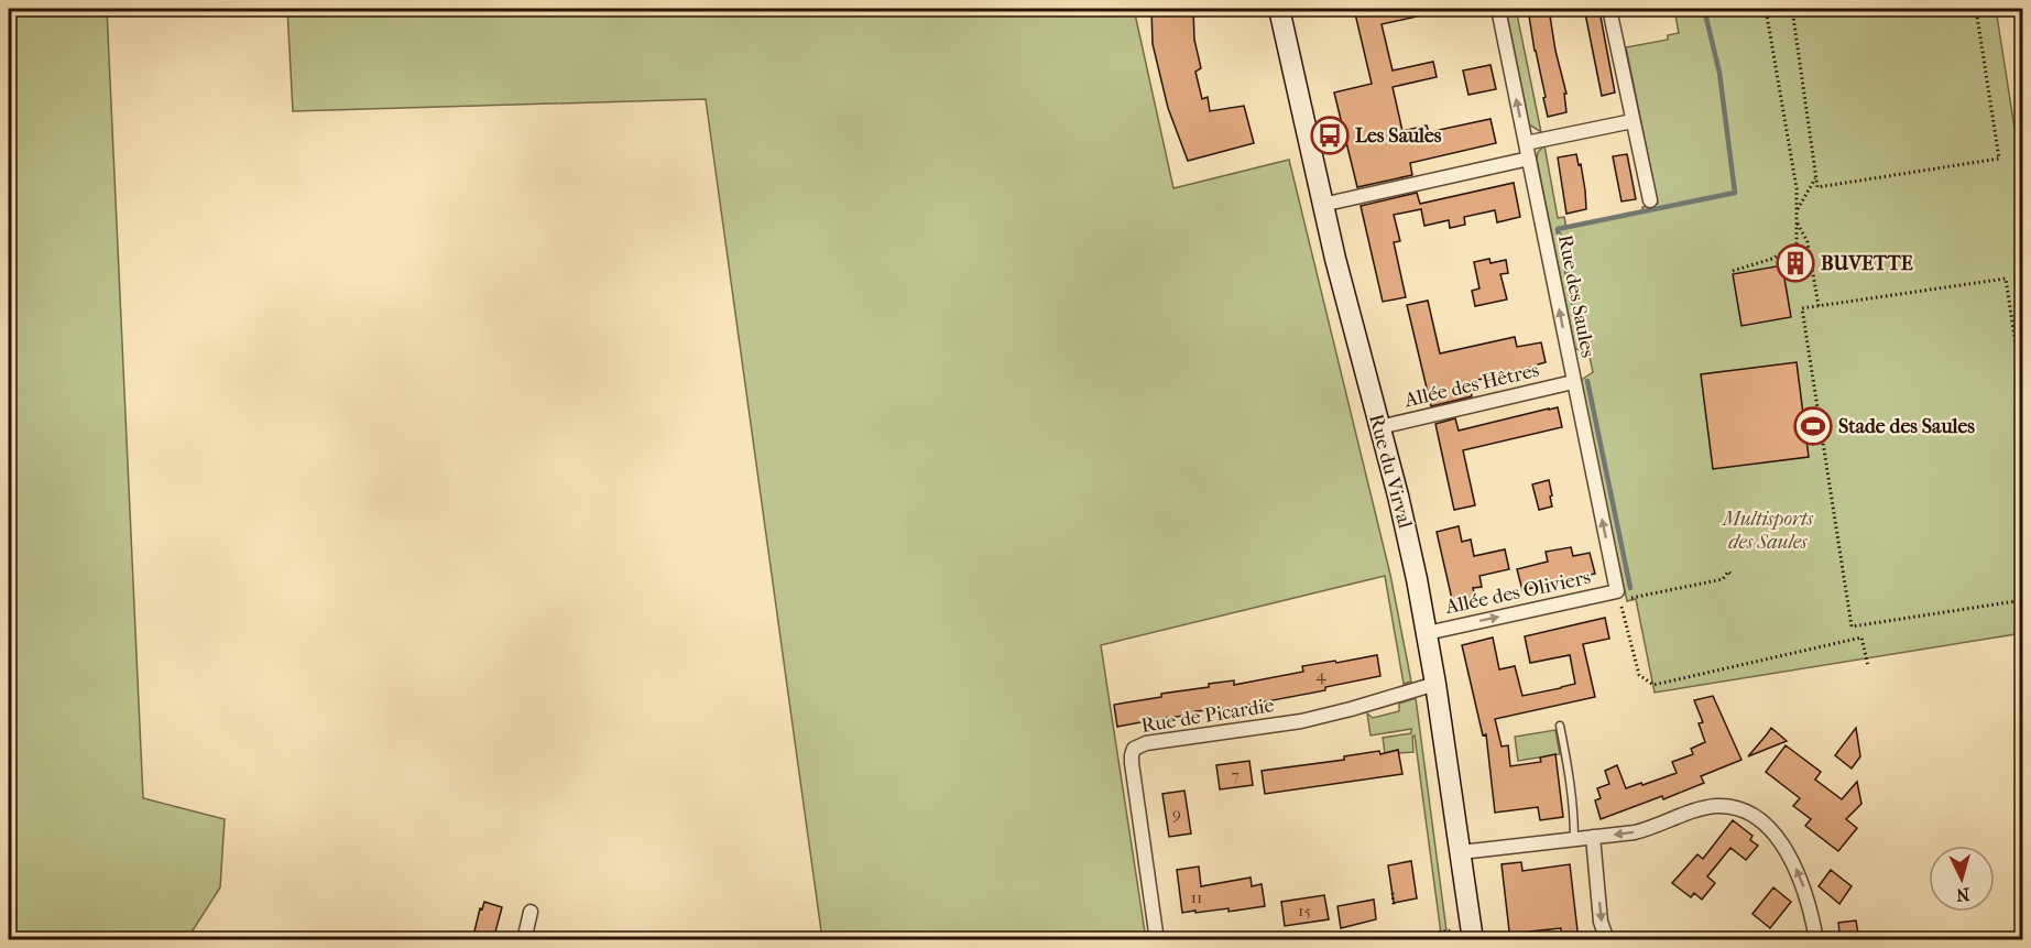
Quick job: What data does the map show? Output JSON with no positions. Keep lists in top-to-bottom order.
{
  "streets": {
    "street": [
      "Rue des Saules",
      "Allée des Hêtres",
      "Rue du Virval",
      "Allée des Oliviers",
      "Rue de Picardie"
    ]
  },
  "crossings": [
    ["Rue des Saules", "Allée des Hêtres"],
    ["Rue des Saules", "Allée des Oliviers"],
    ["Allée des Hêtres", "Rue du Virval"],
    ["Rue du Virval", "Allée des Oliviers"],
    ["Rue du Virval", "Rue de Picardie"]
  ],
  "one_way": ["Allée des Oliviers"],
  "parks": ["Multisports des Saules"],
  "places": {
    "bus stop": ["Les Saules"],
    "building": ["BUVETTE"],
    "sports": ["Stade des Saules"]
  },
  "house_numbers": [
    "4",
    "7",
    "9",
    "11",
    "15"
  ],
  "north": "bottom"
}
